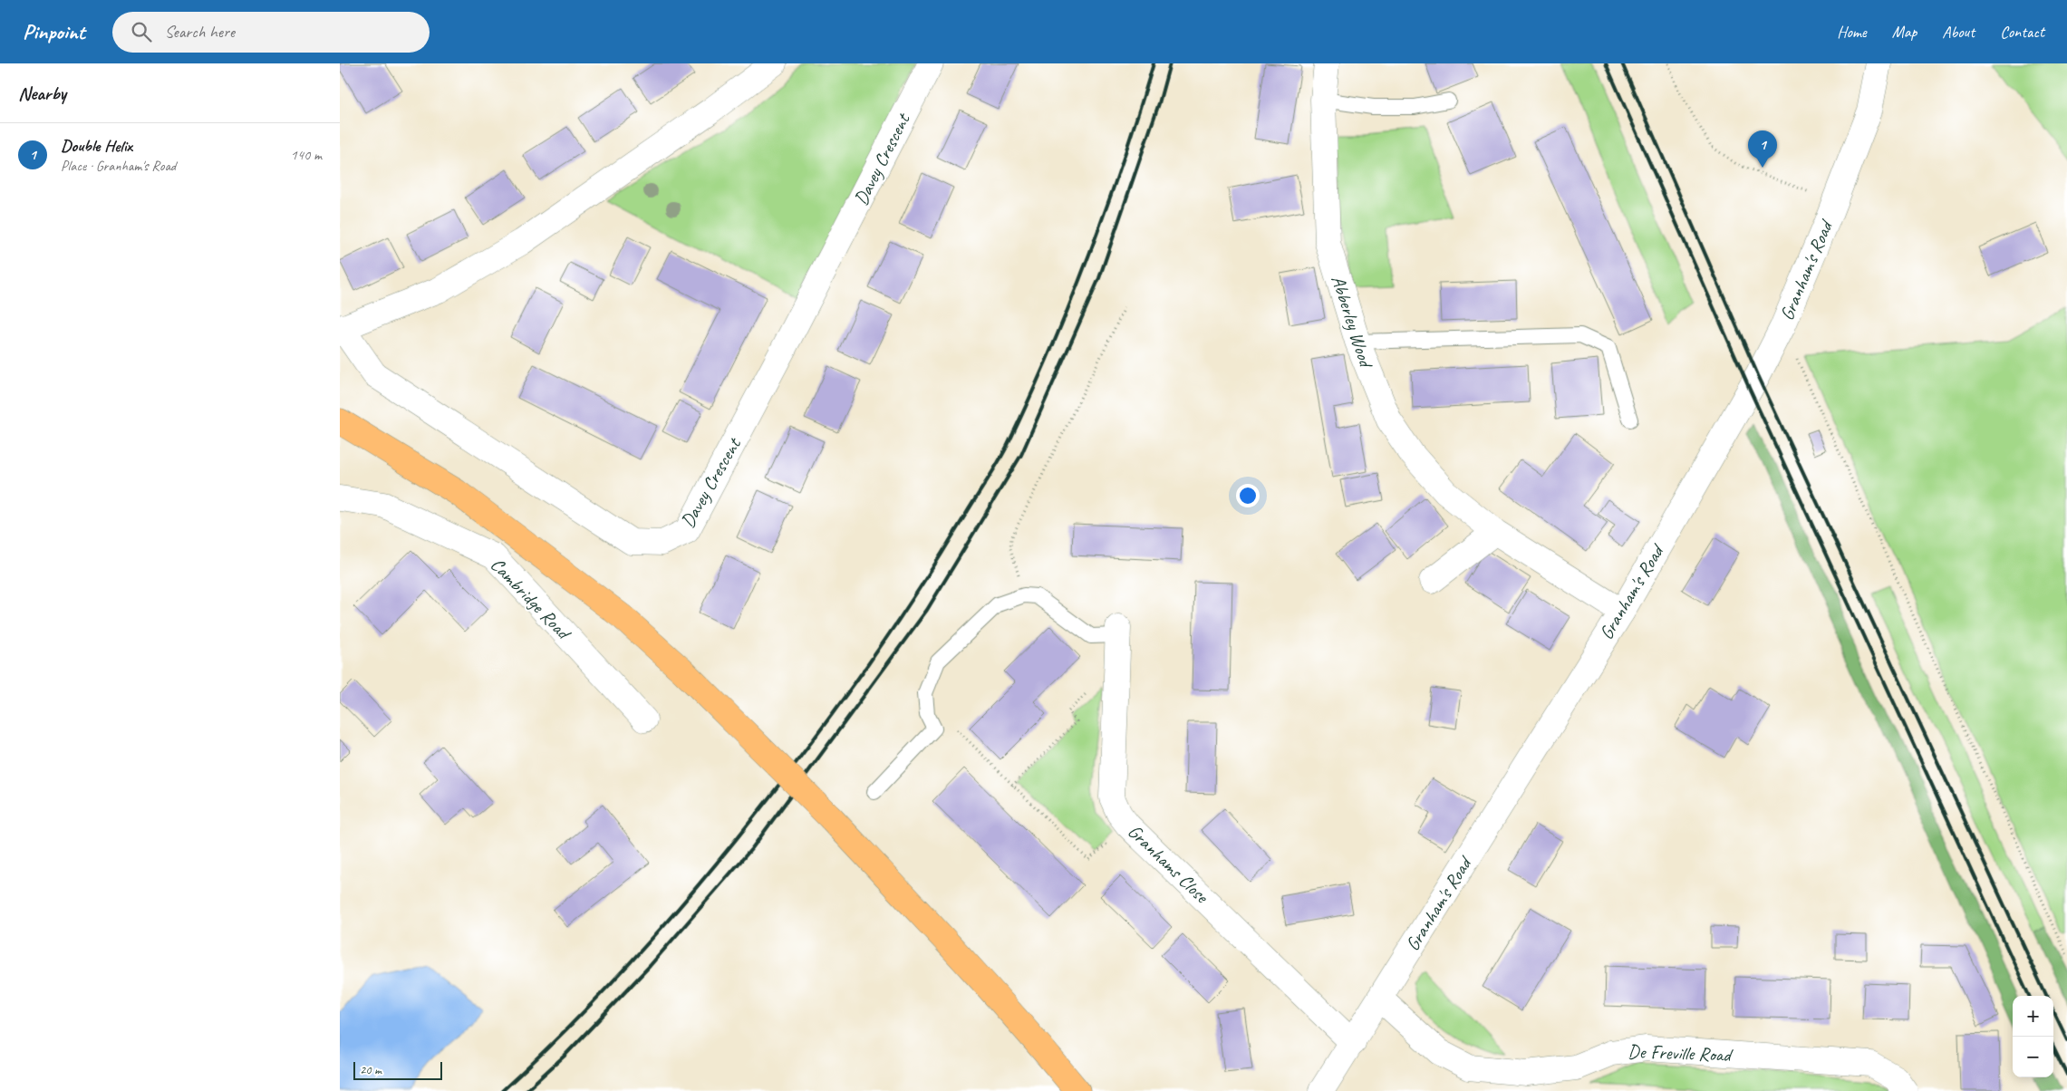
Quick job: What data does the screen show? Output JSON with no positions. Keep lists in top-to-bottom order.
{
  "streets": {
    "street": [
      "Davey Crescent",
      "Granham's Road",
      "Abberley Wood",
      "Cambridge Road",
      "Granhams Close",
      "De Freville Road"
    ]
  },
  "crossings": [
    ["Granham's Road", "Abberley Wood"],
    ["Granham's Road", "Granhams Close"],
    ["Granham's Road", "De Freville Road"]
  ],
  "scale_bar": "20 m",
  "page": {
    "header": "Pinpoint",
    "search": "Search here",
    "nav": [
      "Home",
      "Map",
      "About",
      "Contact"
    ],
    "heading": "Nearby",
    "list": [
      {
        "mark": "1",
        "name": "Double Helix",
        "note": "Place · Granham's Road",
        "value": "140 m"
      }
    ],
    "pins": "1",
    "map_buttons": ["+", "−"],
    "scale": "20 m"
  }
}
